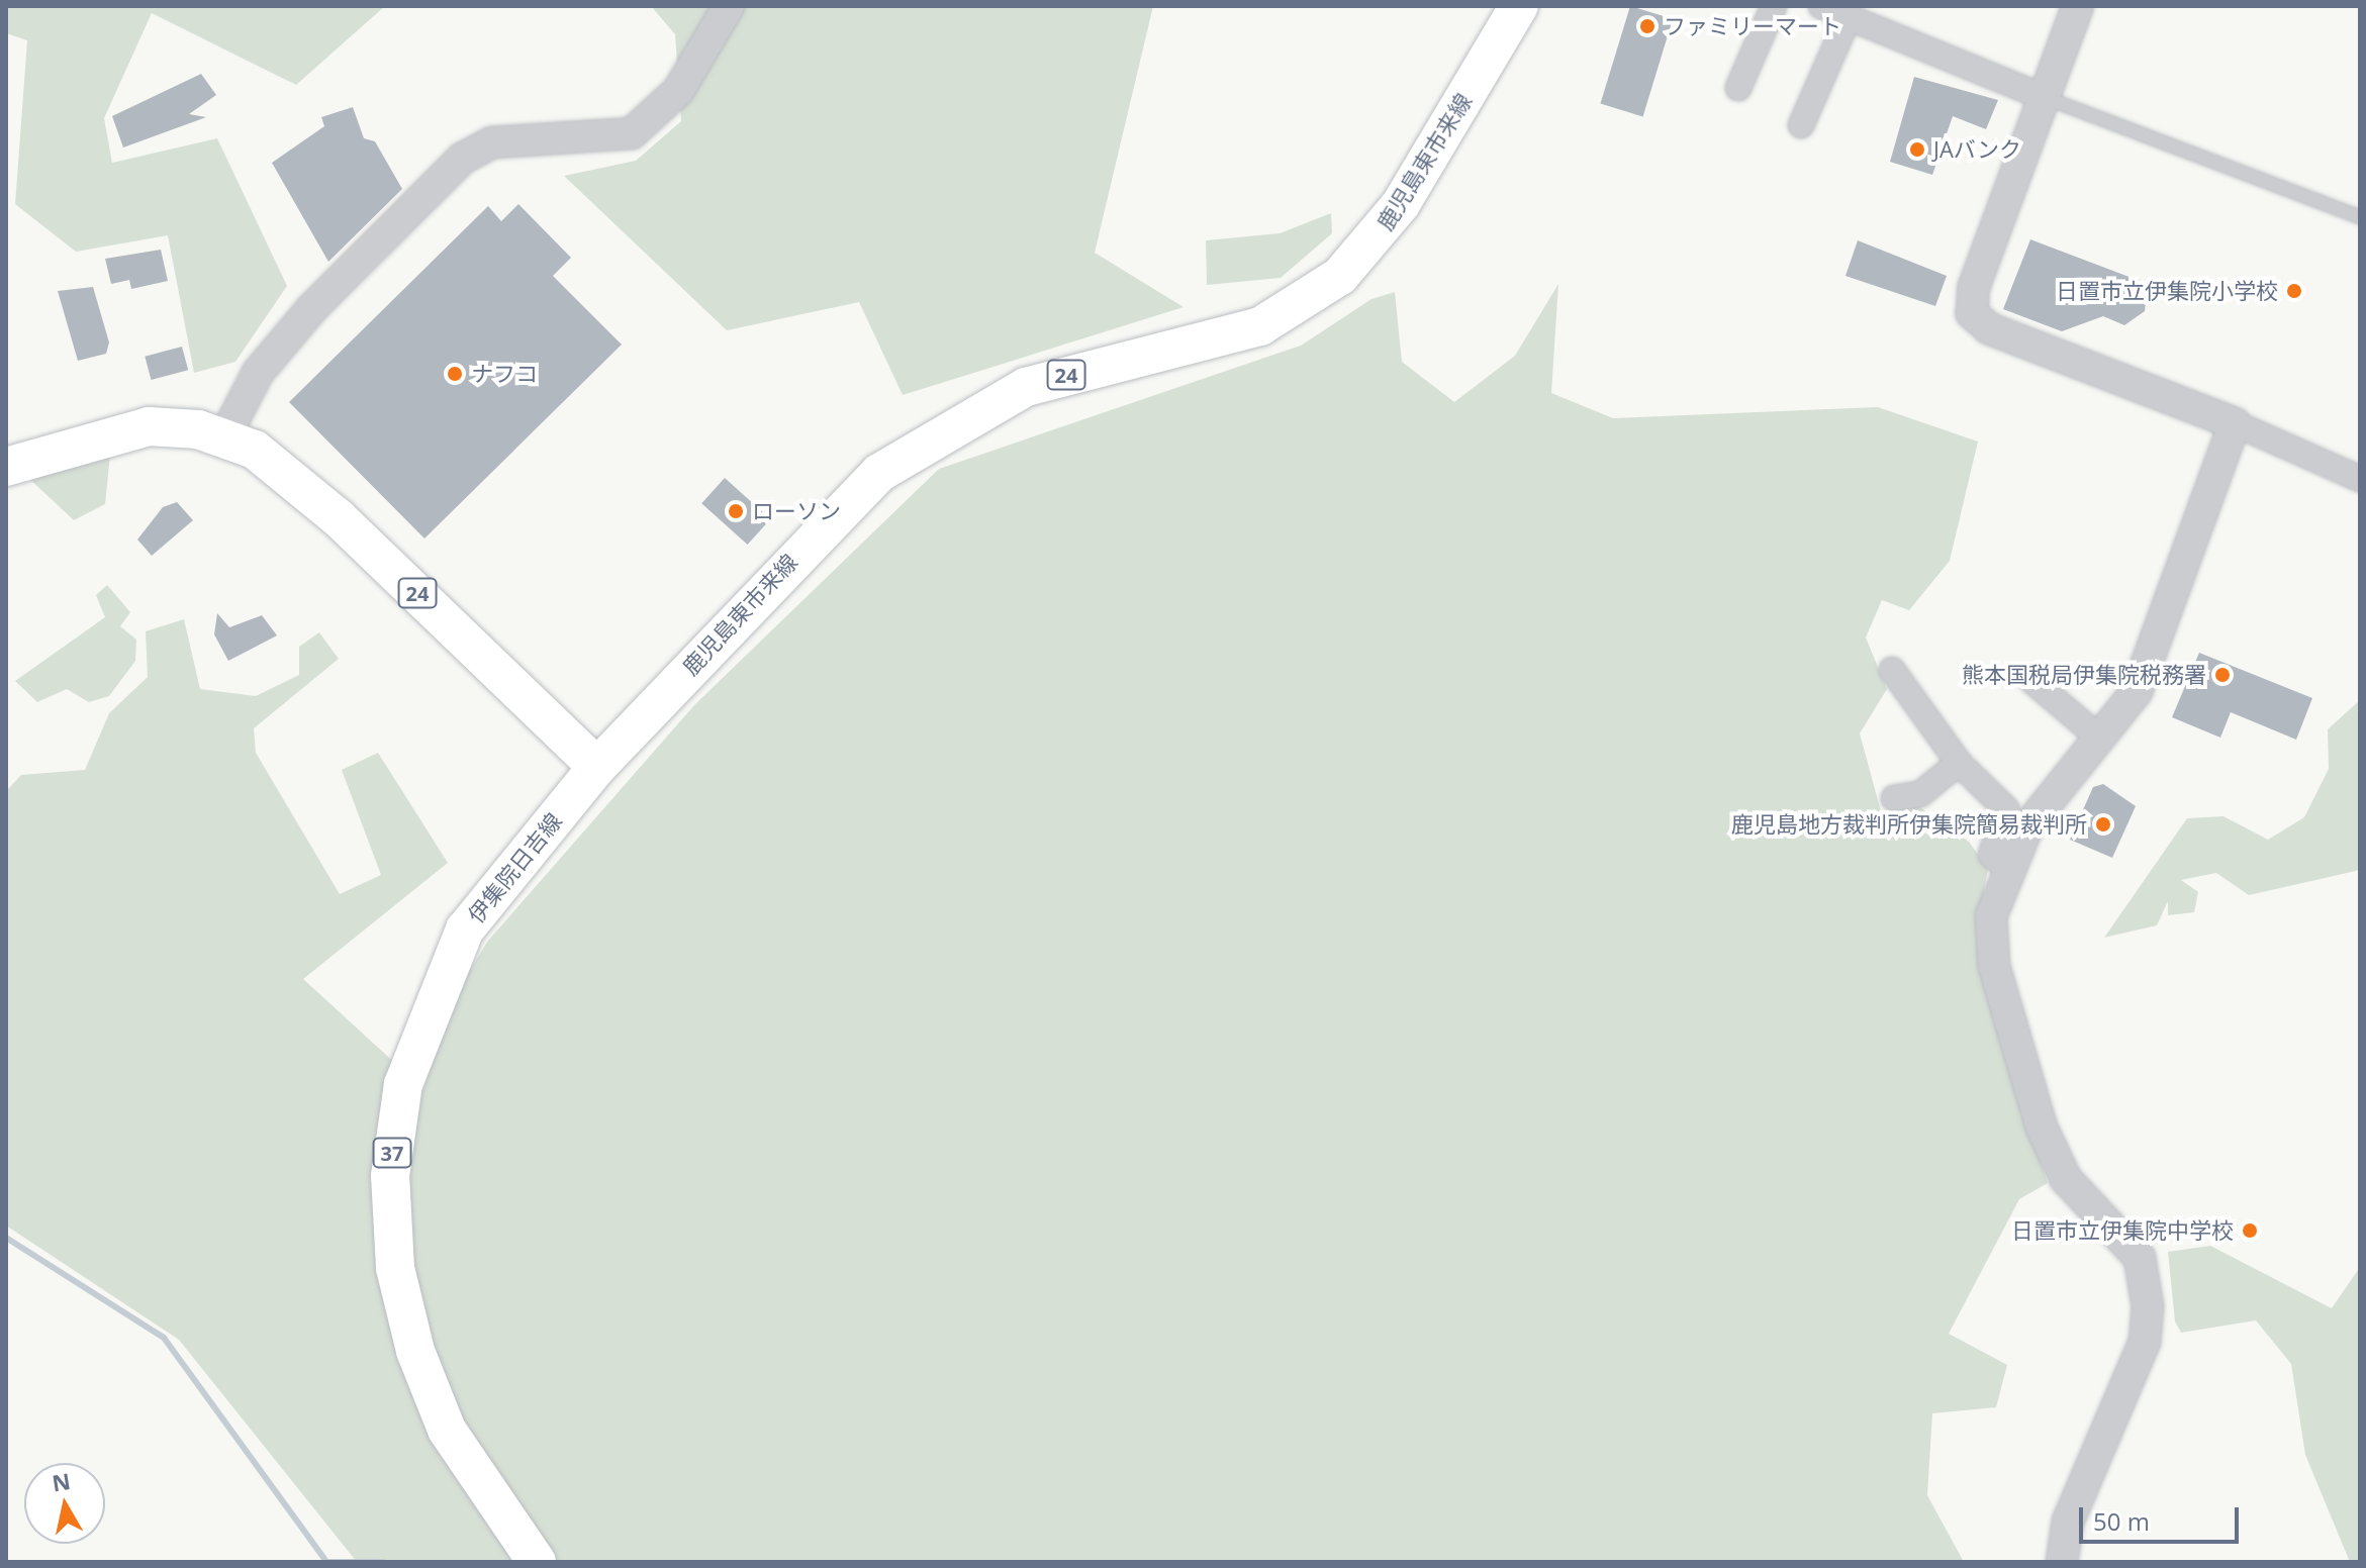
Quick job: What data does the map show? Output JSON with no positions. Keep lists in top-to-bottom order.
{
  "streets": {
    "main road": [
      "鹿児島東市来線",
      "24",
      "伊集院日吉線",
      "37"
    ]
  },
  "crossings": [
    ["鹿児島東市来線", "24"],
    ["鹿児島東市来線", "伊集院日吉線"],
    ["24", "伊集院日吉線"]
  ],
  "places": [
    "ファミリーマート",
    "JAバンク",
    "日置市立伊集院小学校",
    "ナフコ",
    "ローソン",
    "熊本国税局伊集院税務署",
    "鹿児島地方裁判所伊集院簡易裁判所",
    "日置市立伊集院中学校"
  ],
  "scale_bar": "50 m",
  "north": "top"
}
